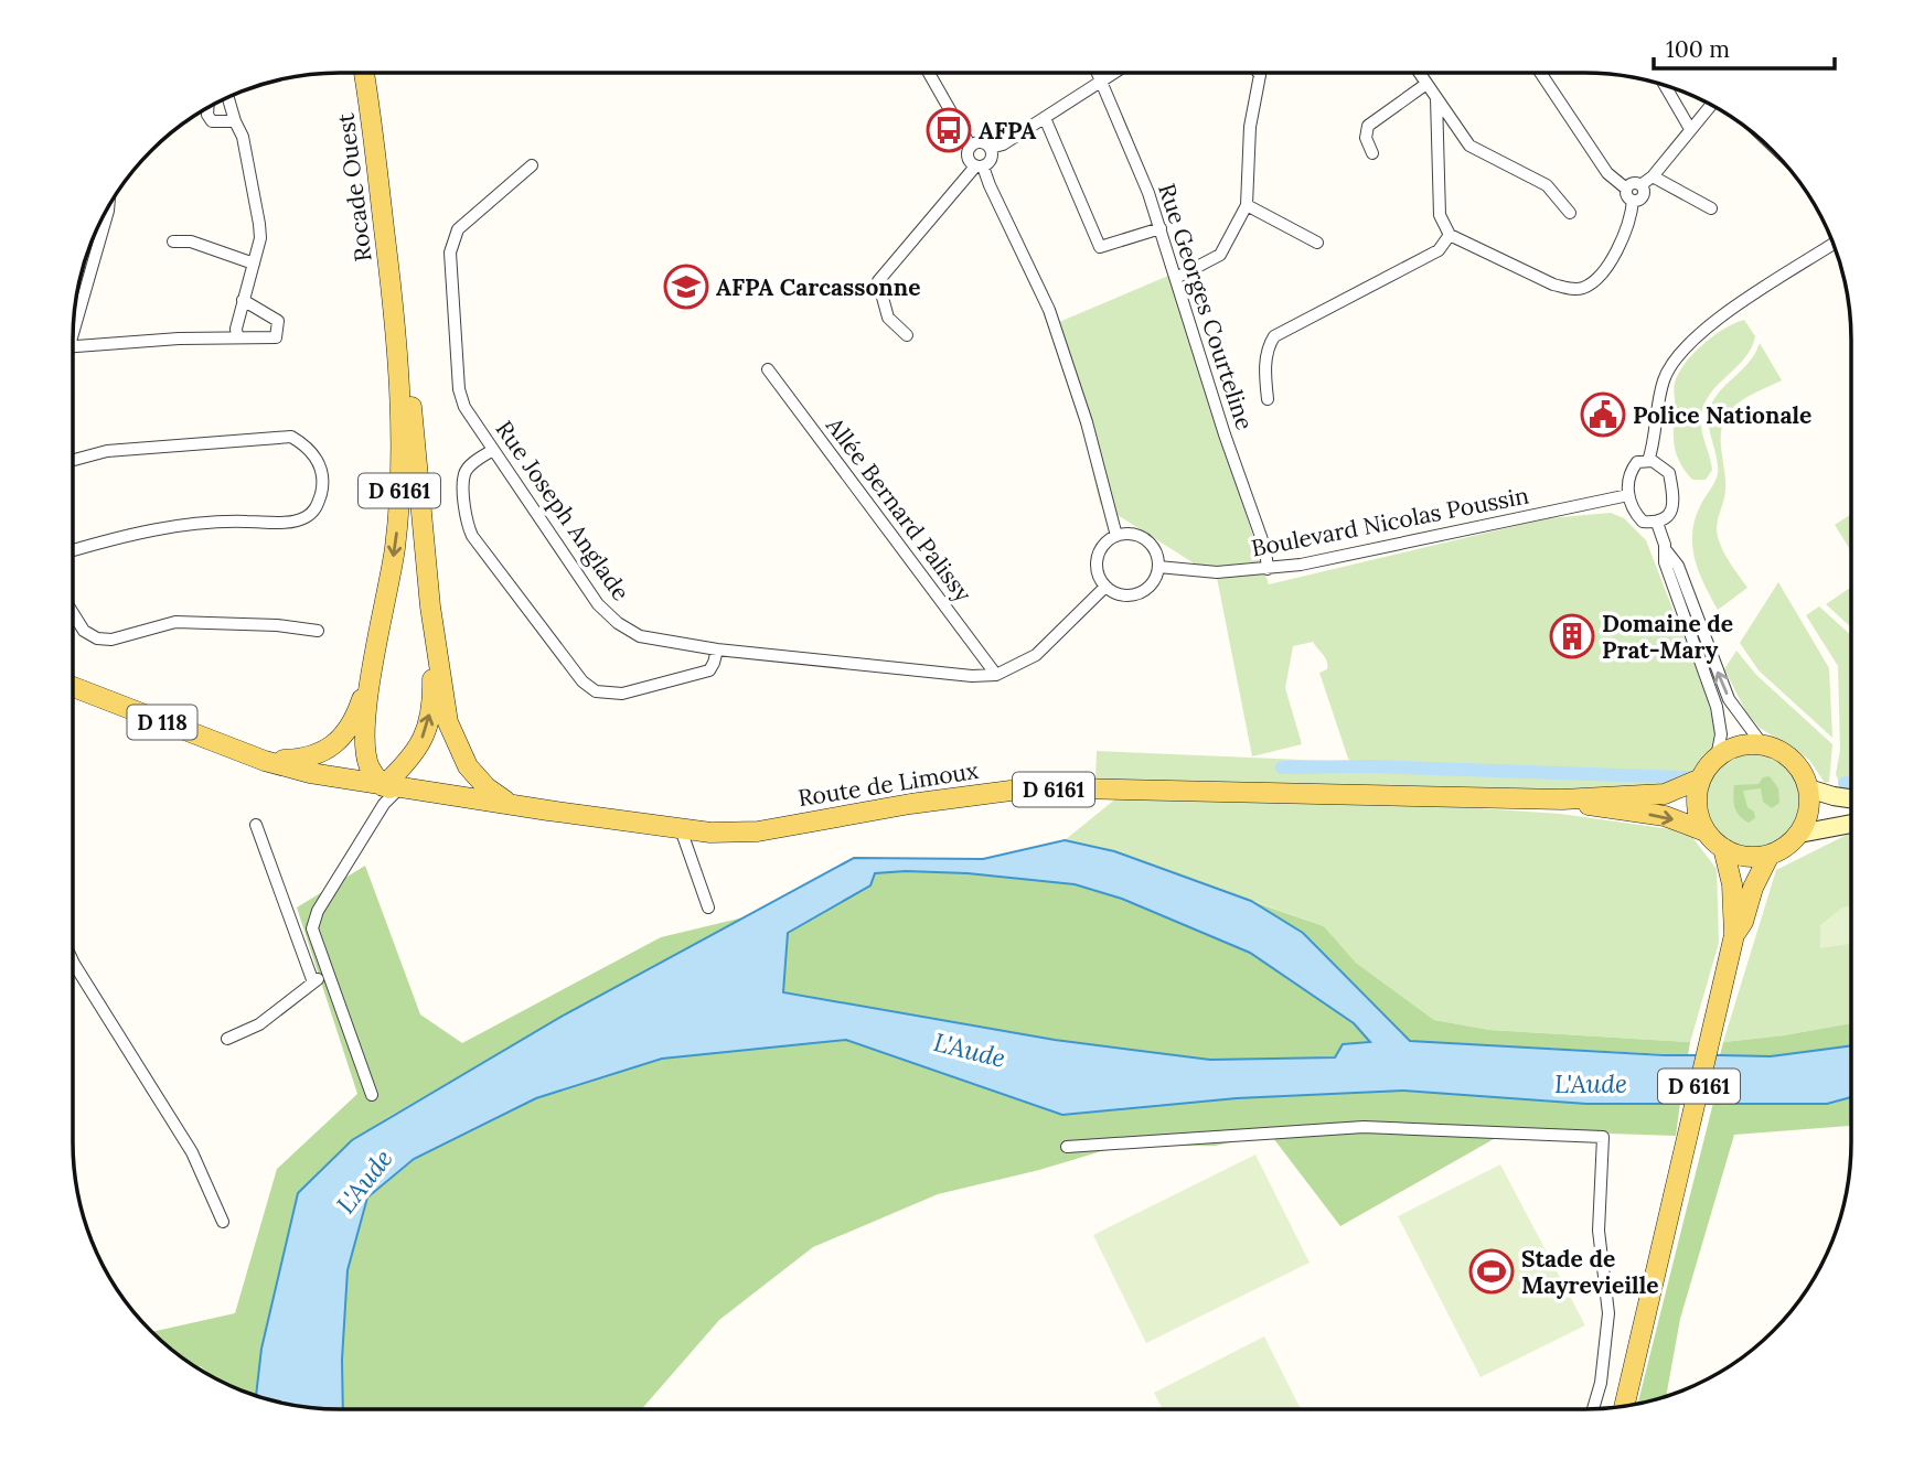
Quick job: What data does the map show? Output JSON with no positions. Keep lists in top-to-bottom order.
{
  "streets": {
    "main road": [
      "Rocade Ouest",
      "D 6161",
      "D 118",
      "Route de Limoux"
    ],
    "street": [
      "Rue Georges Courteline",
      "Allée Bernard Palissy",
      "Rue Joseph Anglade",
      "Boulevard Nicolas Poussin"
    ]
  },
  "crossings": [
    ["Rocade Ouest", "D 6161"],
    ["Rocade Ouest", "D 118"],
    ["Rue Georges Courteline", "Boulevard Nicolas Poussin"],
    ["D 6161", "D 118"],
    ["D 6161", "Route de Limoux"],
    ["Allée Bernard Palissy", "Rue Joseph Anglade"],
    ["Rue Joseph Anglade", "Boulevard Nicolas Poussin"]
  ],
  "water": ["L'Aude"],
  "places": {
    "bus stop": ["AFPA"],
    "school or university": ["AFPA Carcassonne"],
    "public building": ["Police Nationale"],
    "building": ["Domaine de Prat-Mary"],
    "sports": ["Stade de Mayrevieille"]
  },
  "scale_bar": "100 m"
}
